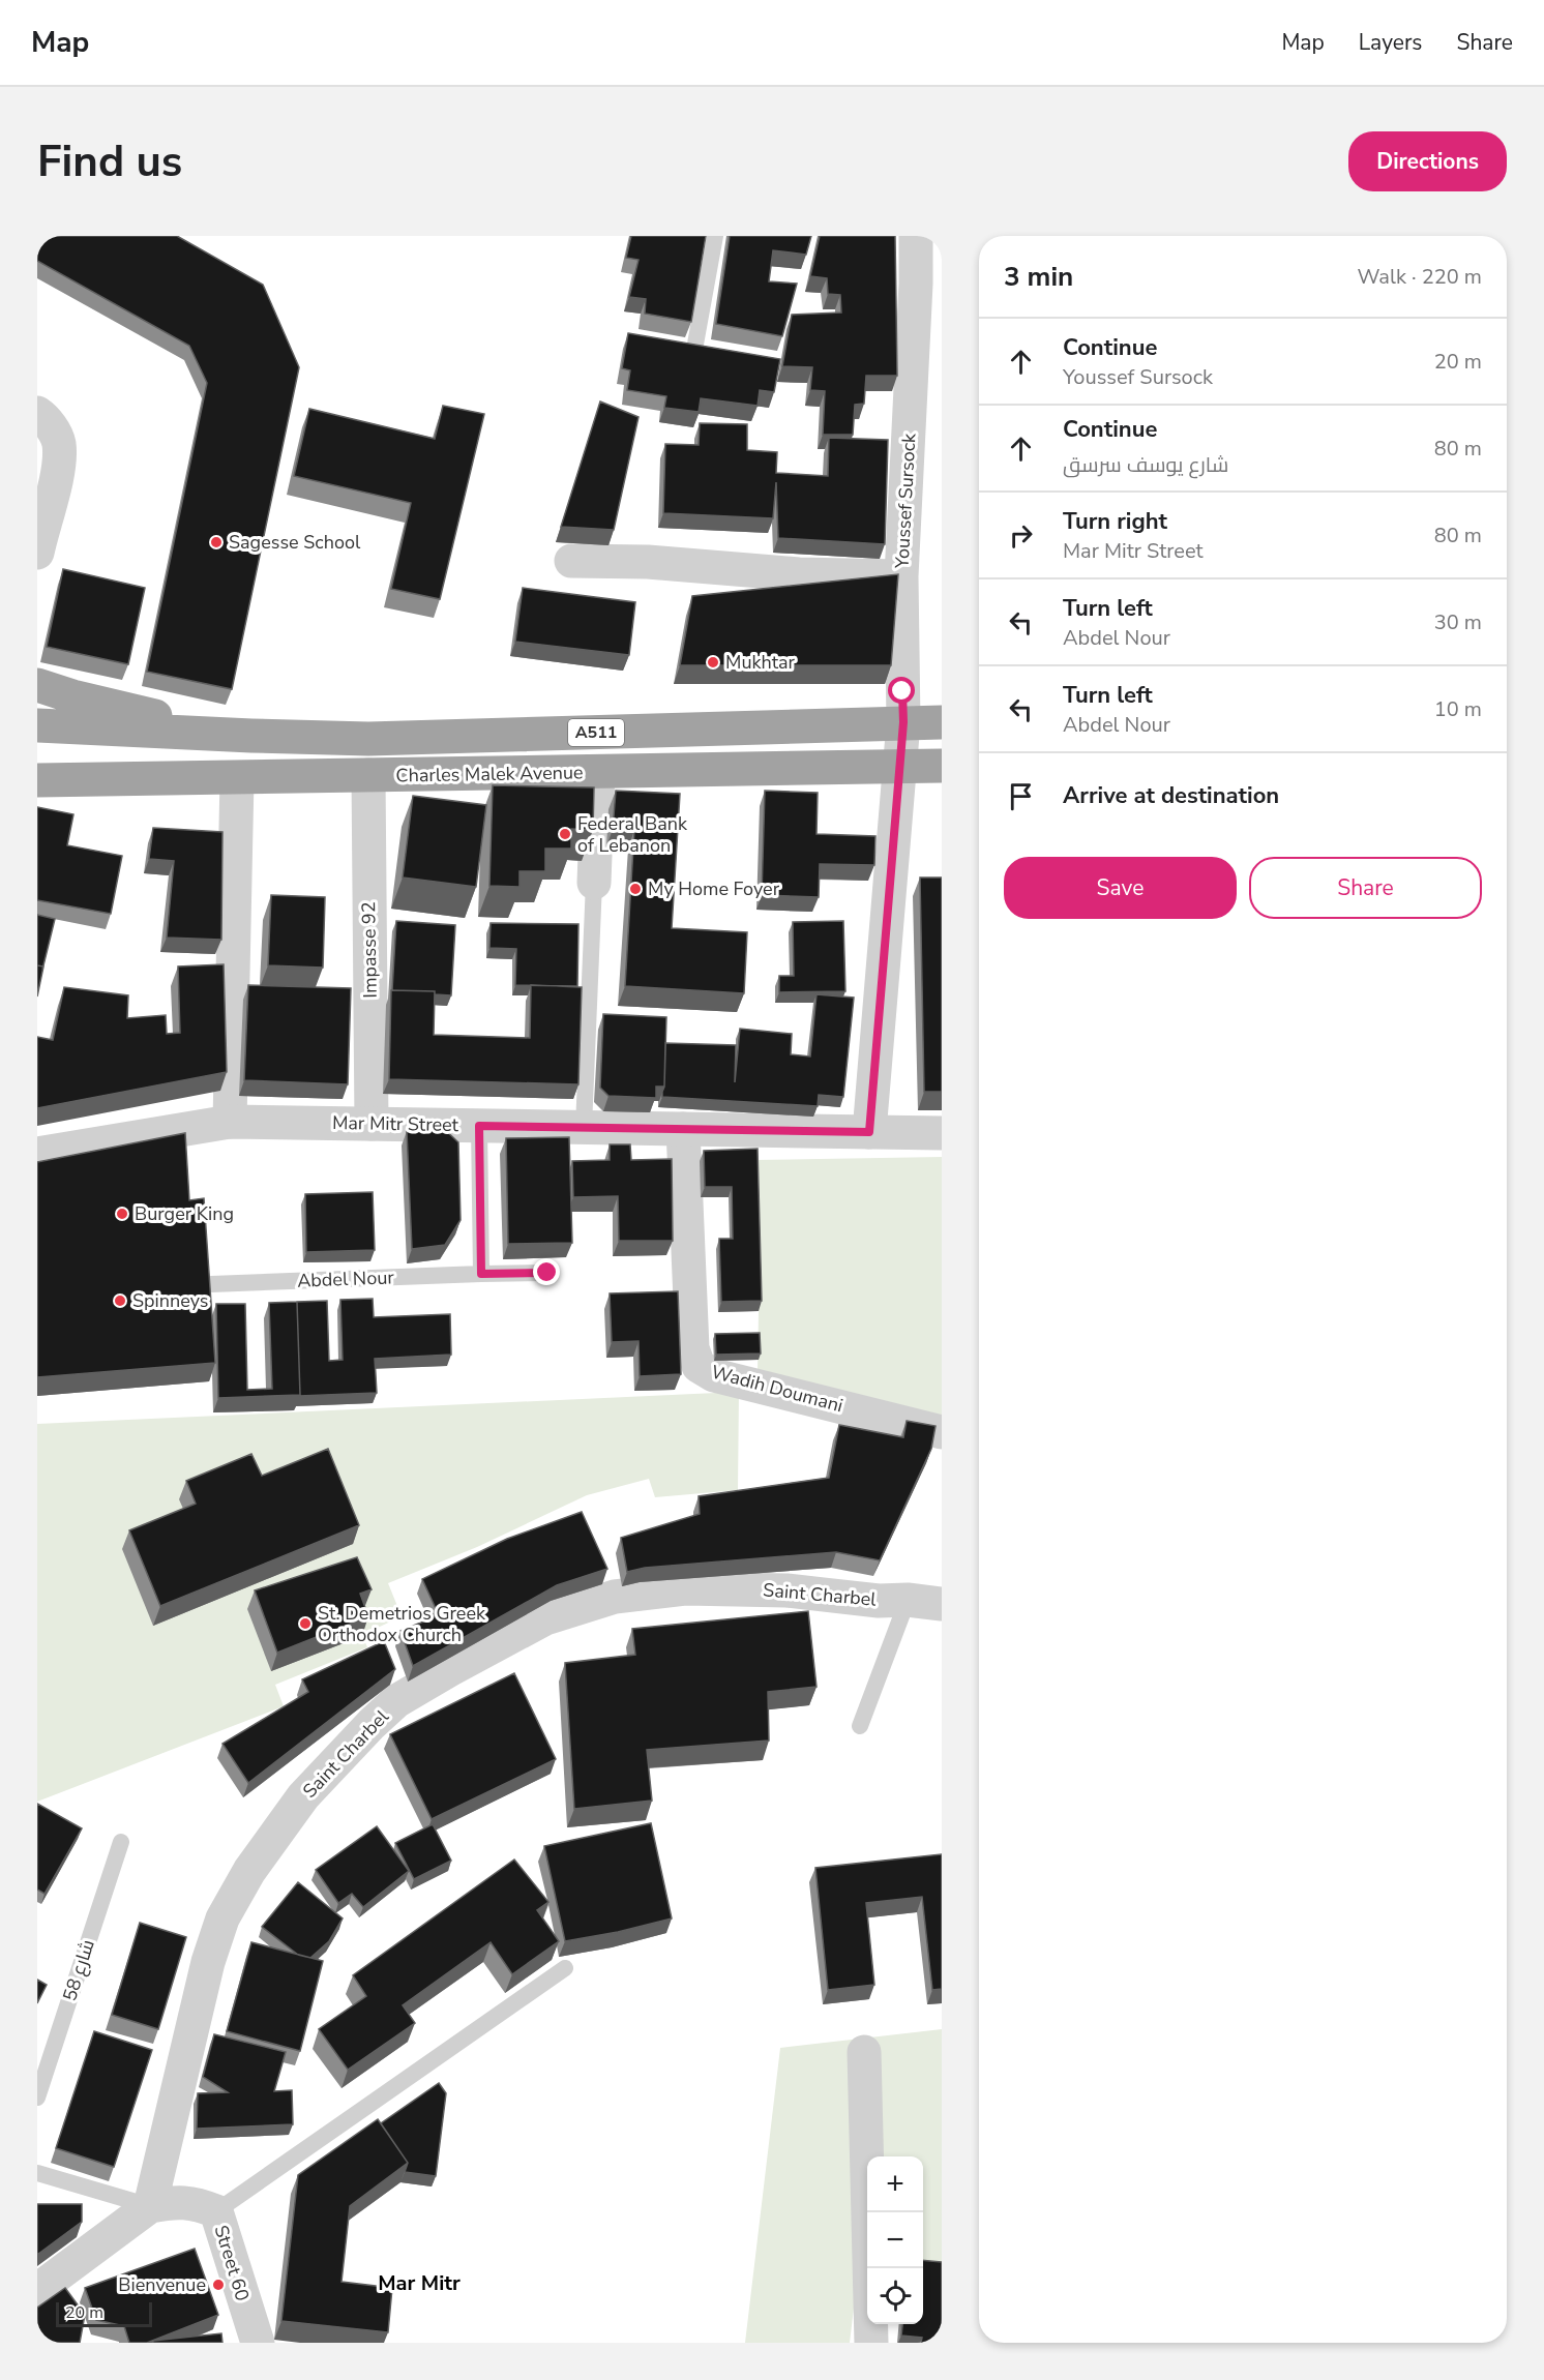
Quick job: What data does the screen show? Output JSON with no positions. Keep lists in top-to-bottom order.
{
  "streets": {
    "highway": ["A511", "Charles Malek Avenue"],
    "street": [
      "Youssef Sursock",
      "Impasse 92",
      "Mar Mitr Street",
      "Wadih Doumani",
      "Saint Charbel",
      "Street 60"
    ],
    "lane": ["Abdel Nour", "شارع 58"]
  },
  "crossings": [
    ["Youssef Sursock", "Charles Malek Avenue"],
    ["Youssef Sursock", "Mar Mitr Street"],
    ["A511", "Charles Malek Avenue"],
    ["Charles Malek Avenue", "Impasse 92"],
    ["Impasse 92", "Mar Mitr Street"],
    ["Mar Mitr Street", "Wadih Doumani"],
    ["Saint Charbel", "Street 60"]
  ],
  "districts": ["Mar Mitr"],
  "places": [
    "Sagesse School",
    "Mukhtar",
    "Federal Bank of Lebanon",
    "My Home Foyer",
    "Burger King",
    "Spinneys",
    "St. Demetrios Greek Orthodox Church",
    "Bienvenue"
  ],
  "scale_bar": "20 m",
  "page": {
    "header": "Map",
    "nav": ["Map", "Layers", "Share"],
    "buttons": [
      "Directions",
      ["Save", "Share"]
    ],
    "title": "Find us",
    "heading": ["3 min", "Walk · 220 m"],
    "list": [
      ["Continue", "Youssef Sursock", "20 m"],
      ["Continue", "شارع يوسف سرسق", "80 m"],
      ["Turn right", "Mar Mitr Street", "80 m"],
      ["Turn left", "Abdel Nour", "30 m"],
      ["Turn left", "Abdel Nour", "10 m"],
      "Arrive at destination"
    ],
    "map_buttons": ["+", "−"],
    "scale": "20 m"
  }
}
